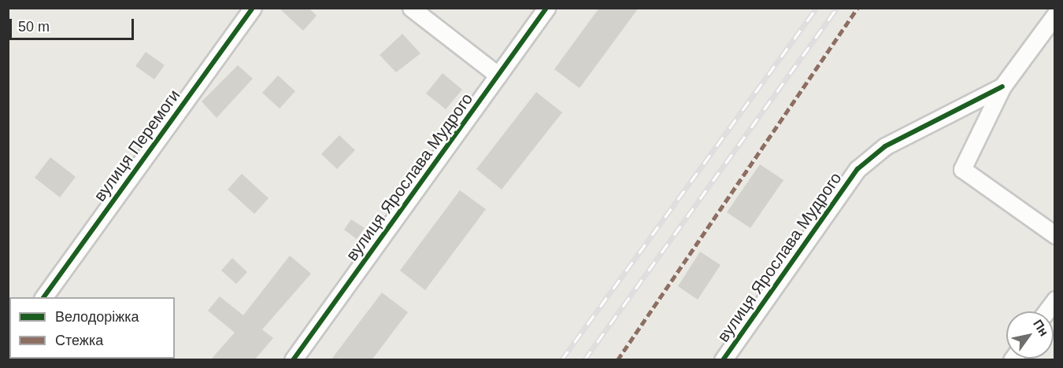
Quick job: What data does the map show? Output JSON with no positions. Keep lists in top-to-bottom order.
{
  "streets": {
    "street": ["вулиця Перемоги", "вулиця Ярослава Мудрого"]
  },
  "legend": ["Велодоріжка", "Стежка"],
  "scale_bar": "50 m",
  "north": "top right"
}
